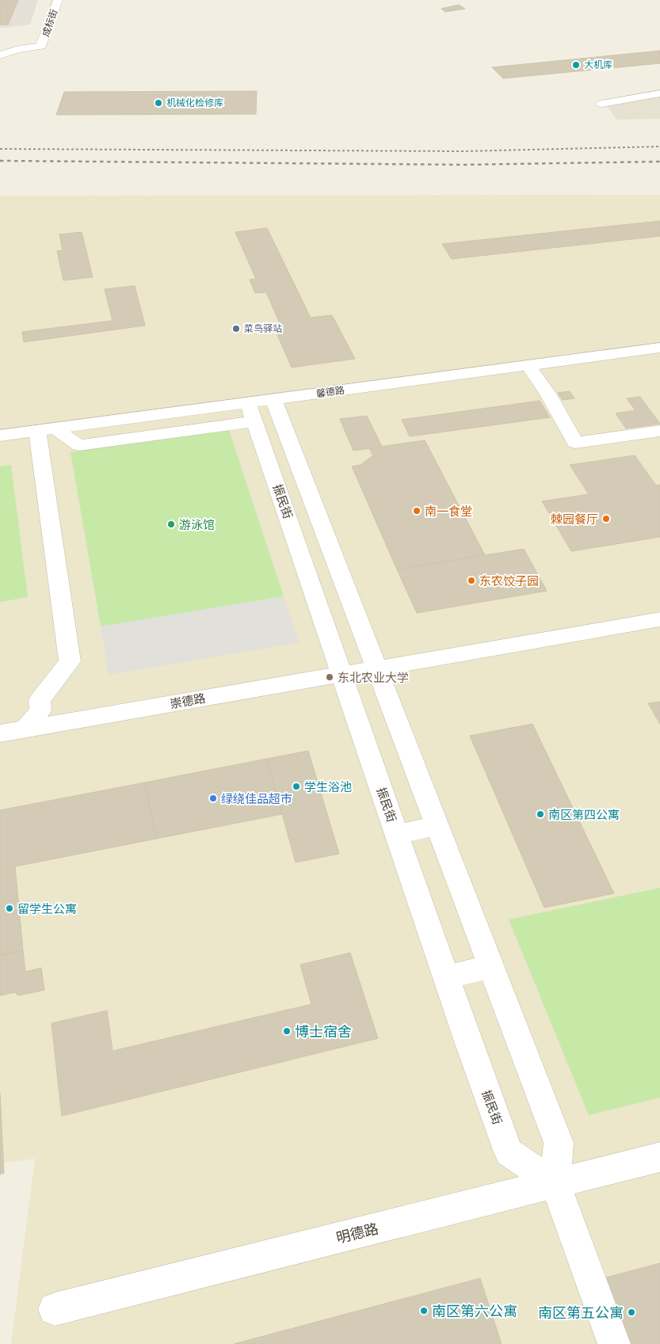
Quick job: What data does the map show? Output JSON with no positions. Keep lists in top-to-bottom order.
{
  "streets": {
    "street": [
      "成标街",
      "馨德路",
      "振民街",
      "崇德路",
      "明德路"
    ]
  },
  "crossings": [
    ["馨德路", "振民街"],
    ["振民街", "崇德路"],
    ["振民街", "明德路"]
  ],
  "places": [
    "大机库",
    "机械化检修库",
    "菜鸟驿站",
    "南一食堂",
    "棘园餐厅",
    "游泳馆",
    "东农饺子园",
    "东北农业大学",
    "学生浴池",
    "绿绕佳品超市",
    "南区第四公寓",
    "留学生公寓",
    "博士宿舍",
    "南区第六公寓",
    "南区第五公寓"
  ]
}
